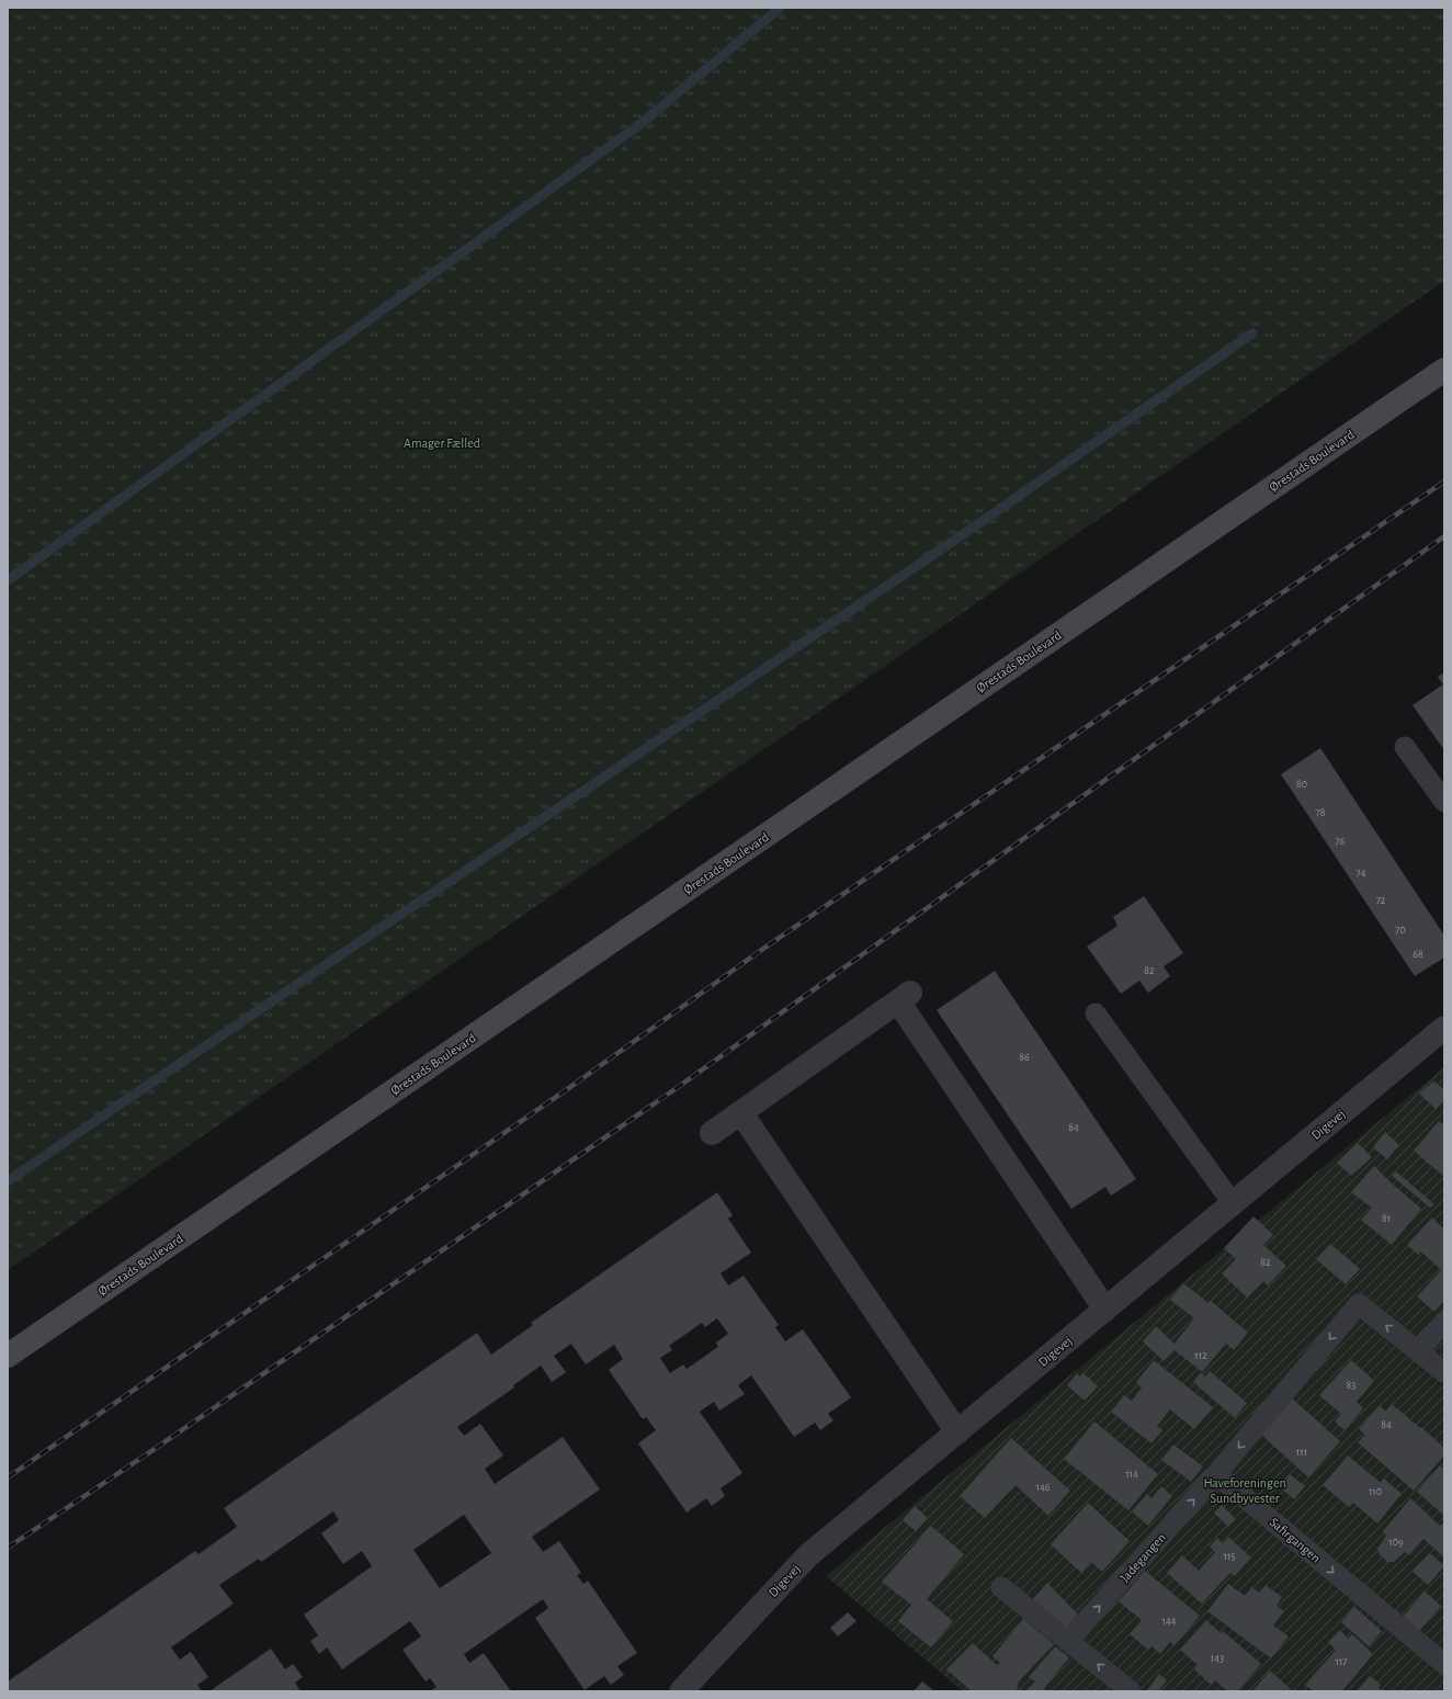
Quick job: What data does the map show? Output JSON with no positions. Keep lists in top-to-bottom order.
{
  "streets": {
    "street": ["Ørestads Boulevard", "Digevej"],
    "lane": ["Safirgangen", "Jadegangen"]
  },
  "crossings": [
    ["Safirgangen", "Jadegangen"]
  ],
  "one_way": ["Safirgangen", "Jadegangen"],
  "parks": ["Amager Fælled", "Haveforeningen Sundbyvester"],
  "house_numbers": [
    "80",
    "78",
    "76",
    "74",
    "72",
    "70",
    "68",
    "82",
    "86",
    "84",
    "81",
    "82",
    "112",
    "83",
    "84",
    "111",
    "114",
    "146",
    "110",
    "109",
    "115",
    "144",
    "143",
    "117"
  ]
}
